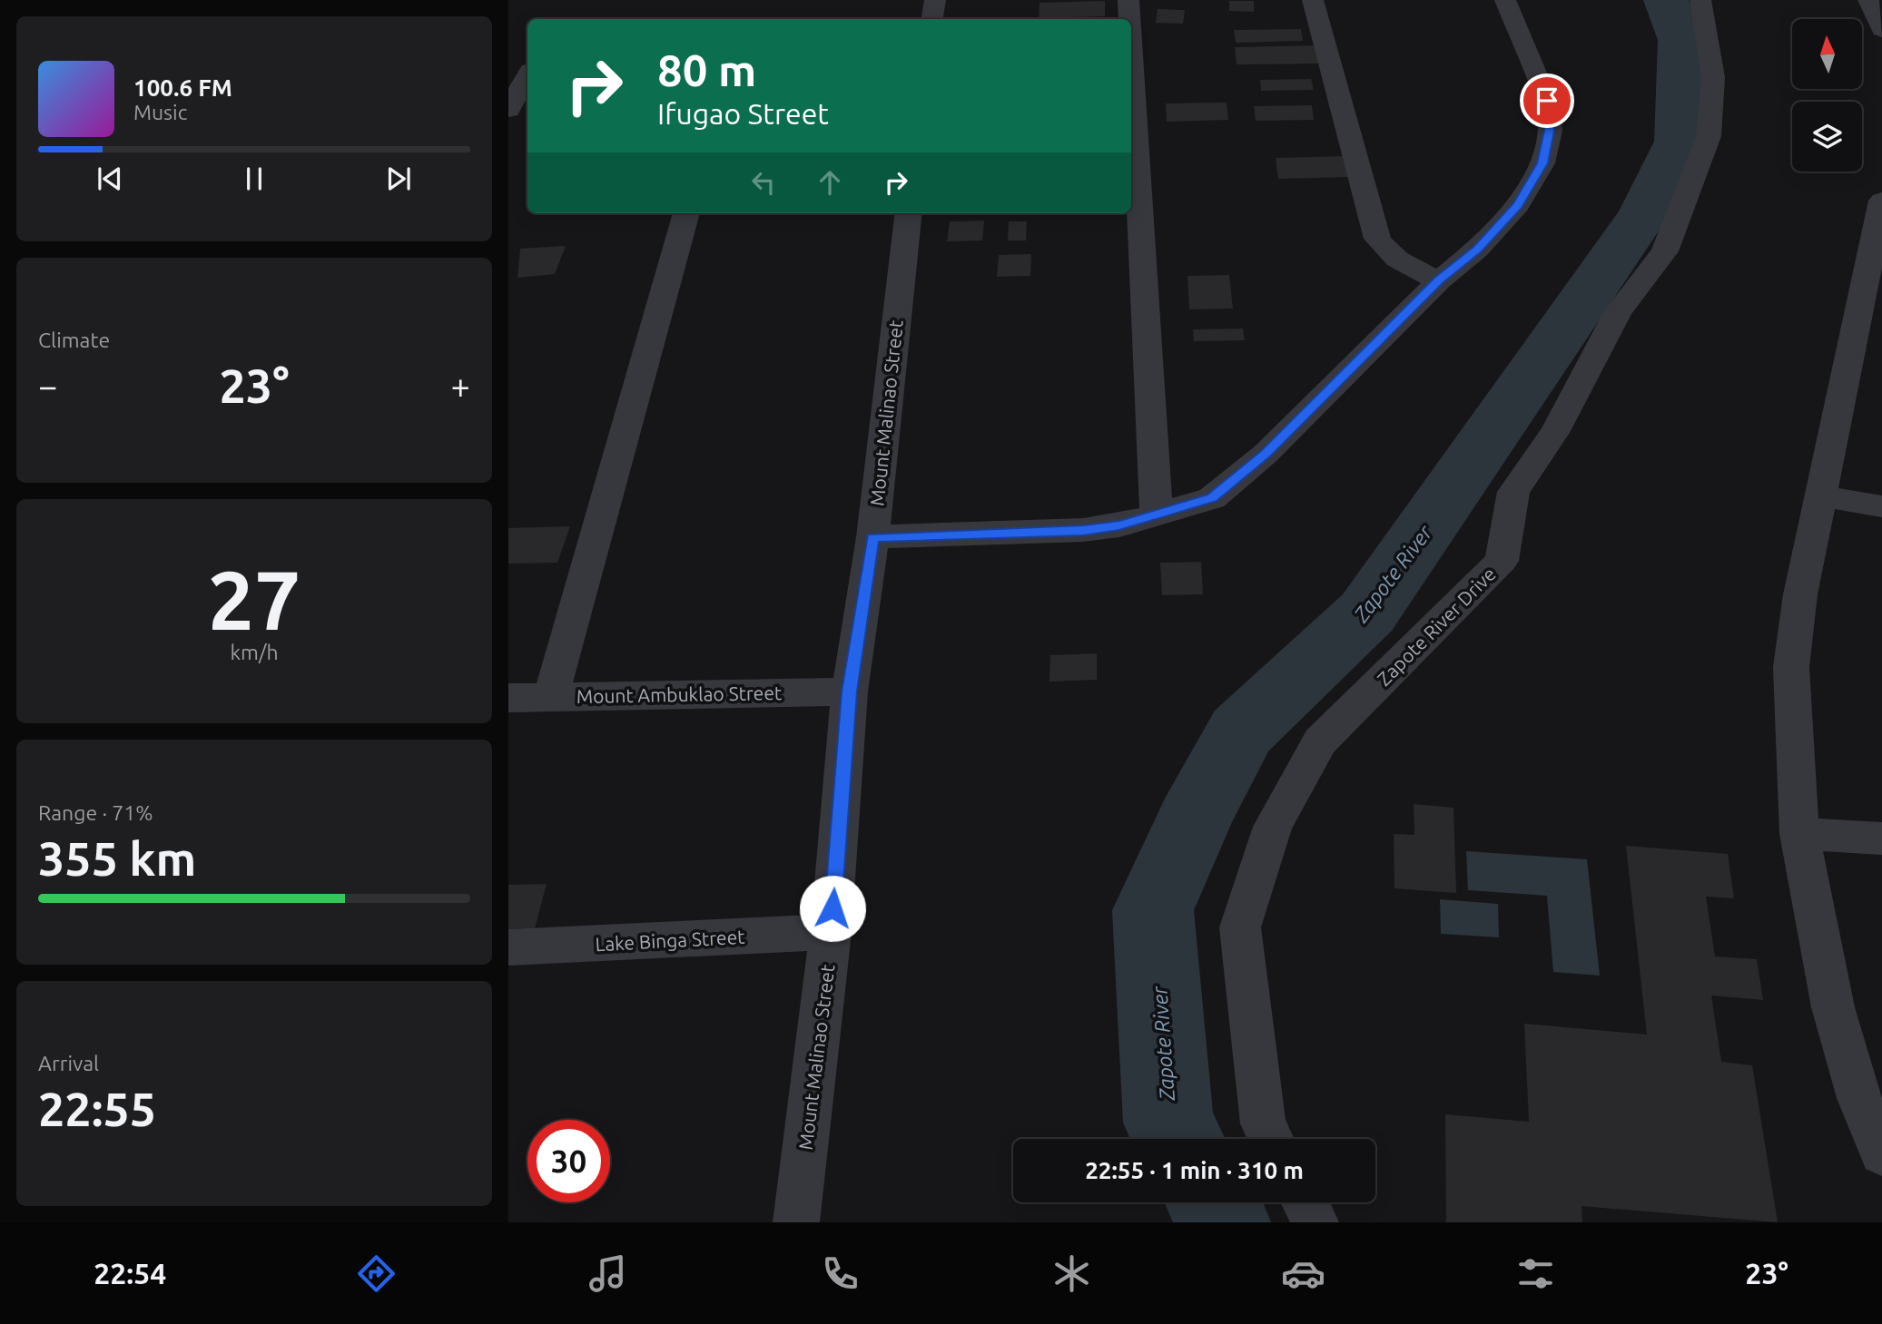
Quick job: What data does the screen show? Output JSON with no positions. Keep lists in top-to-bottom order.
{
  "streets": {
    "street": [
      "Mount Malinao Street",
      "Zapote River Drive",
      "Mount Ambuklao Street",
      "Lake Binga Street"
    ]
  },
  "crossings": [
    ["Mount Malinao Street", "Mount Ambuklao Street"],
    ["Mount Malinao Street", "Lake Binga Street"]
  ],
  "water": ["Zapote River"],
  "north": "top",
  "page": {
    "turn": ["80 m", "Ifugao Street"],
    "song": ["100.6 FM", "Music"],
    "tile": [
      "Climate",
      ["27", "km/h"],
      ["Range · 71%", "355 km"],
      ["Arrival", "22:55"]
    ],
    "heat": ["−", "23°", "+"],
    "limit": "30",
    "trip": "22:55 · 1 min · 310 m",
    "tabs": ["22:54", "23°"]
  }
}
